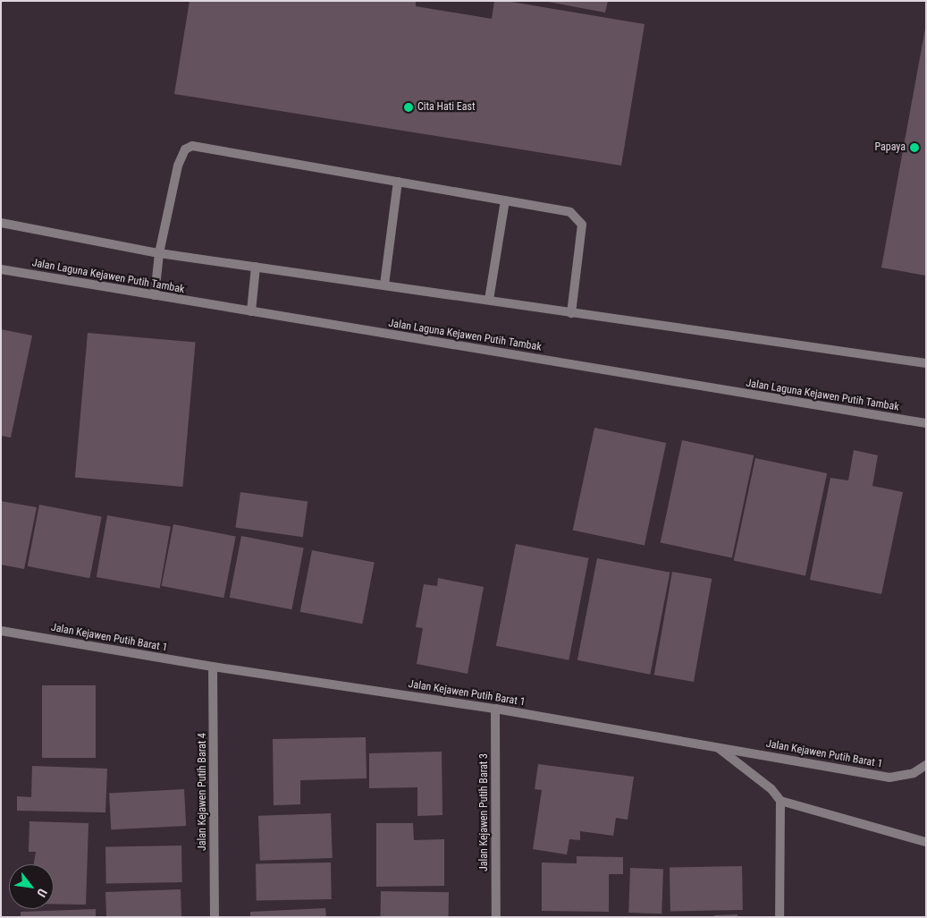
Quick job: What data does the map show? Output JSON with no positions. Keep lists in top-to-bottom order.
{
  "streets": {
    "street": [
      "Jalan Laguna Kejawen Putih Tambak",
      "Jalan Kejawen Putih Barat 1",
      "Jalan Kejawen Putih Barat 4",
      "Jalan Kejawen Putih Barat 3"
    ]
  },
  "crossings": [
    ["Jalan Kejawen Putih Barat 1", "Jalan Kejawen Putih Barat 4"],
    ["Jalan Kejawen Putih Barat 1", "Jalan Kejawen Putih Barat 3"]
  ],
  "places": ["Cita Hati East", "Papaya"],
  "north": "bottom right"
}
